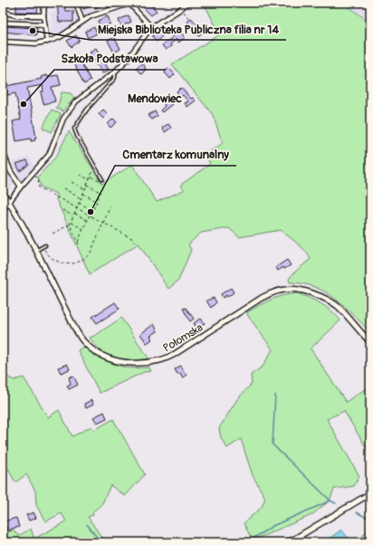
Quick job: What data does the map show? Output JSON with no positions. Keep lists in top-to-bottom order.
{
  "streets": {
    "street": ["Połomska"]
  },
  "districts": ["Mendowiec"],
  "places": ["Miejska Biblioteka Publiczna filia nr 14", "Szkoła Podstawowa", "Cmentarz komunalny"]
}
